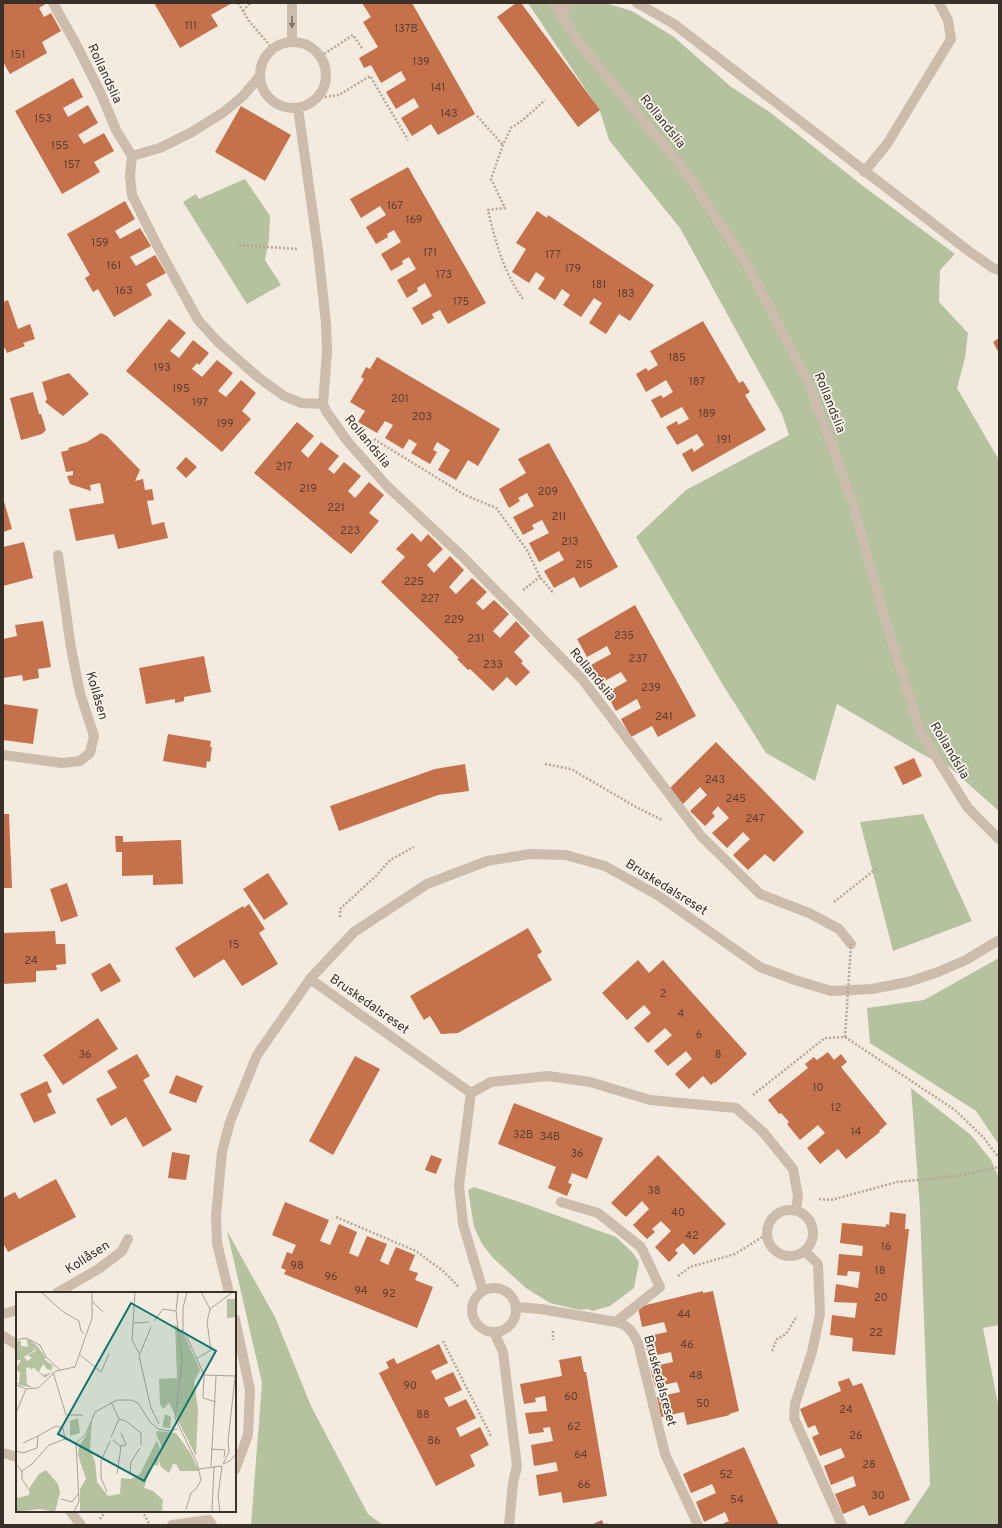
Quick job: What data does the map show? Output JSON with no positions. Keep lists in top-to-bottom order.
{
  "streets": {
    "street": ["Rollandslia", "Kollåsen", "Bruskedalsreset"]
  },
  "house_numbers": [
    "111",
    "137B",
    "151",
    "139",
    "141",
    "143",
    "153",
    "155",
    "157",
    "167",
    "169",
    "159",
    "171",
    "177",
    "161",
    "179",
    "173",
    "181",
    "163",
    "183",
    "175",
    "185",
    "193",
    "187",
    "195",
    "201",
    "197",
    "189",
    "203",
    "199",
    "191",
    "217",
    "219",
    "209",
    "221",
    "211",
    "223",
    "213",
    "215",
    "225",
    "227",
    "229",
    "235",
    "231",
    "237",
    "233",
    "239",
    "241",
    "243",
    "245",
    "247",
    "15",
    "24",
    "2",
    "4",
    "6",
    "36",
    "8",
    "10",
    "12",
    "14",
    "32B",
    "34B",
    "36",
    "38",
    "40",
    "42",
    "16",
    "98",
    "18",
    "96",
    "94",
    "92",
    "20",
    "44",
    "22",
    "46",
    "48",
    "90",
    "60",
    "50",
    "24",
    "88",
    "62",
    "26",
    "86",
    "64",
    "28",
    "52",
    "66",
    "30",
    "54"
  ]
}
